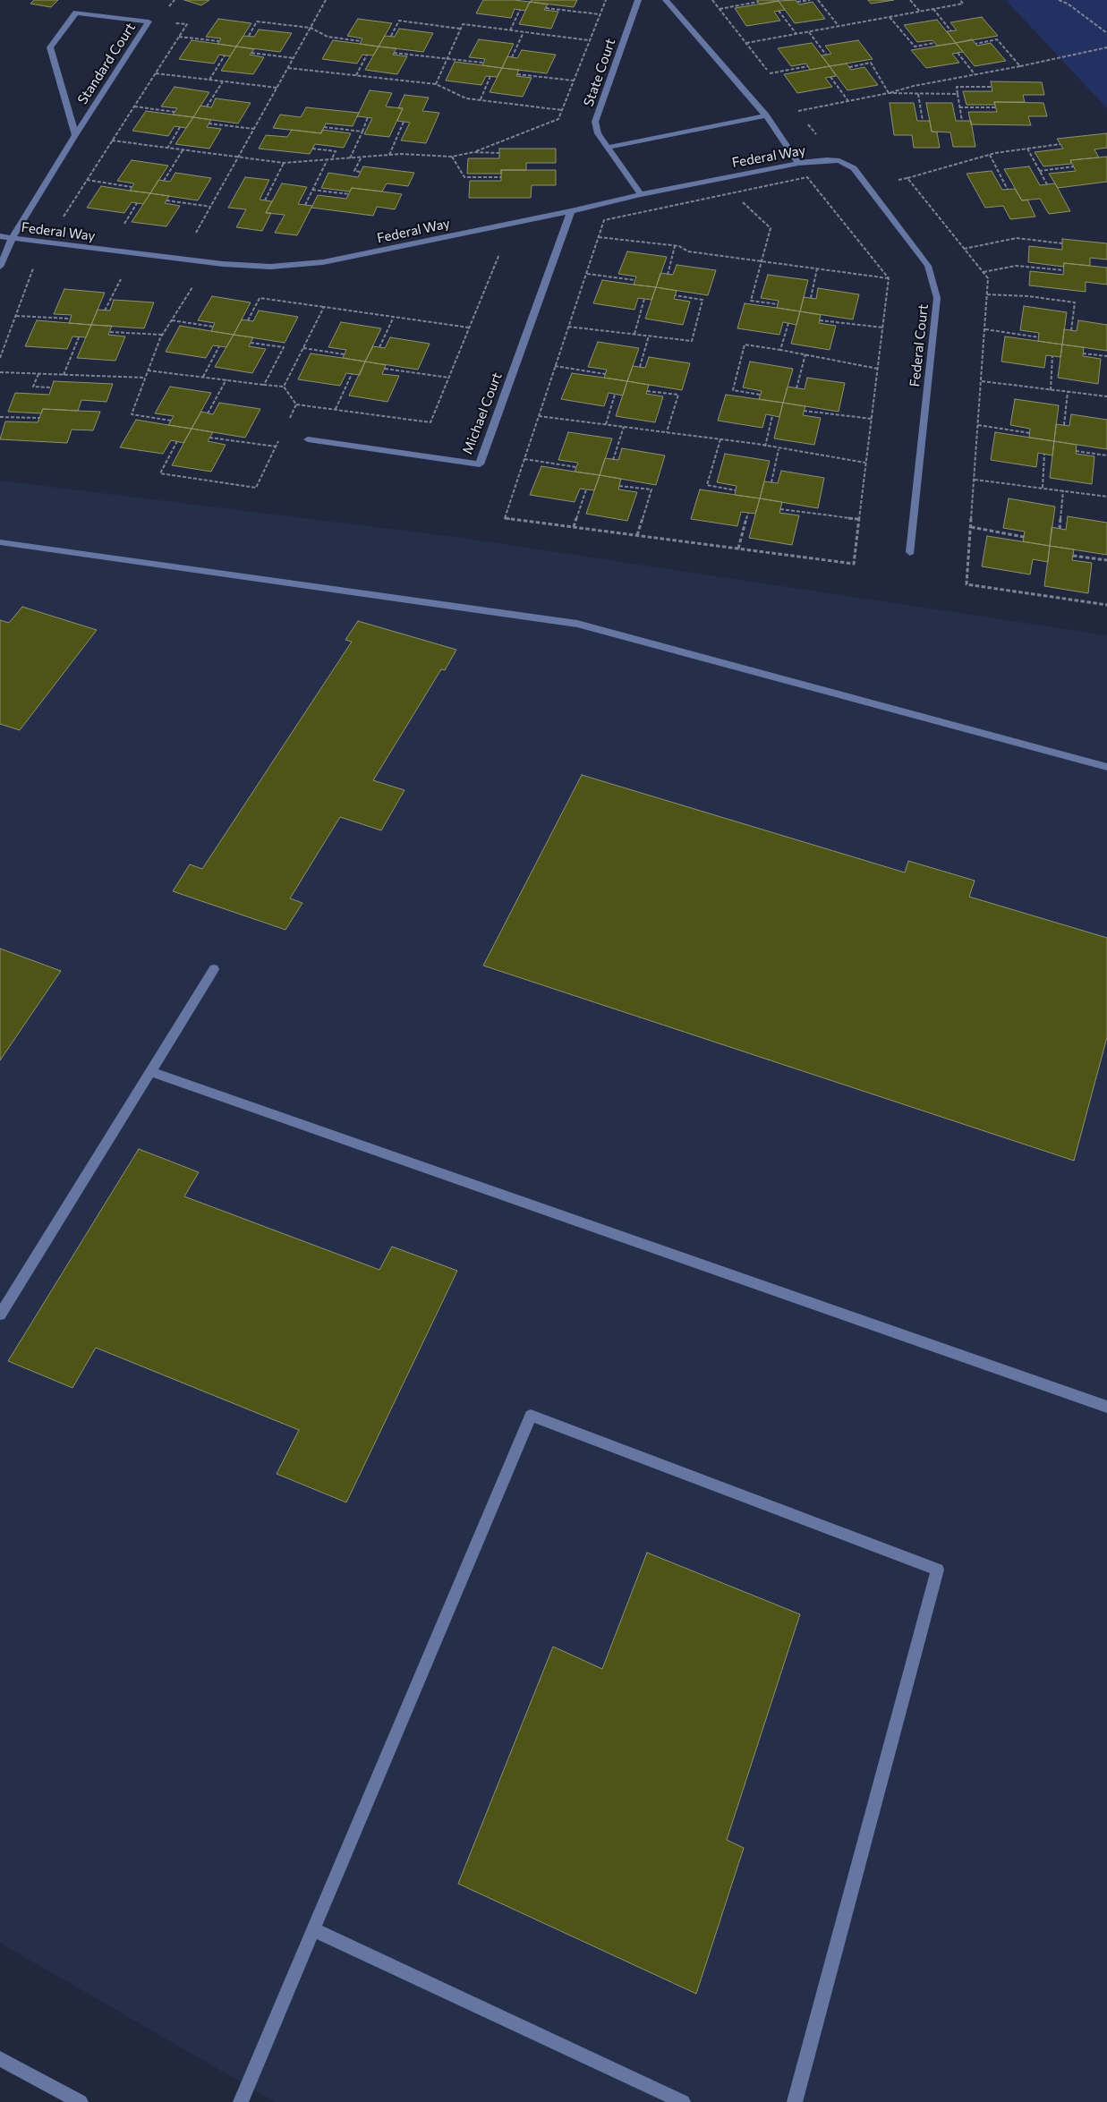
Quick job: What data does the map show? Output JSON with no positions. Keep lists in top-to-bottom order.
{
  "streets": {
    "street": [
      "Standard Court",
      "State Court",
      "Federal Way",
      "Federal Court",
      "Michael Court"
    ]
  },
  "crossings": [
    ["Standard Court", "Federal Way"],
    ["State Court", "Federal Way"],
    ["Federal Way", "Federal Court"],
    ["Federal Way", "Michael Court"]
  ]
}
